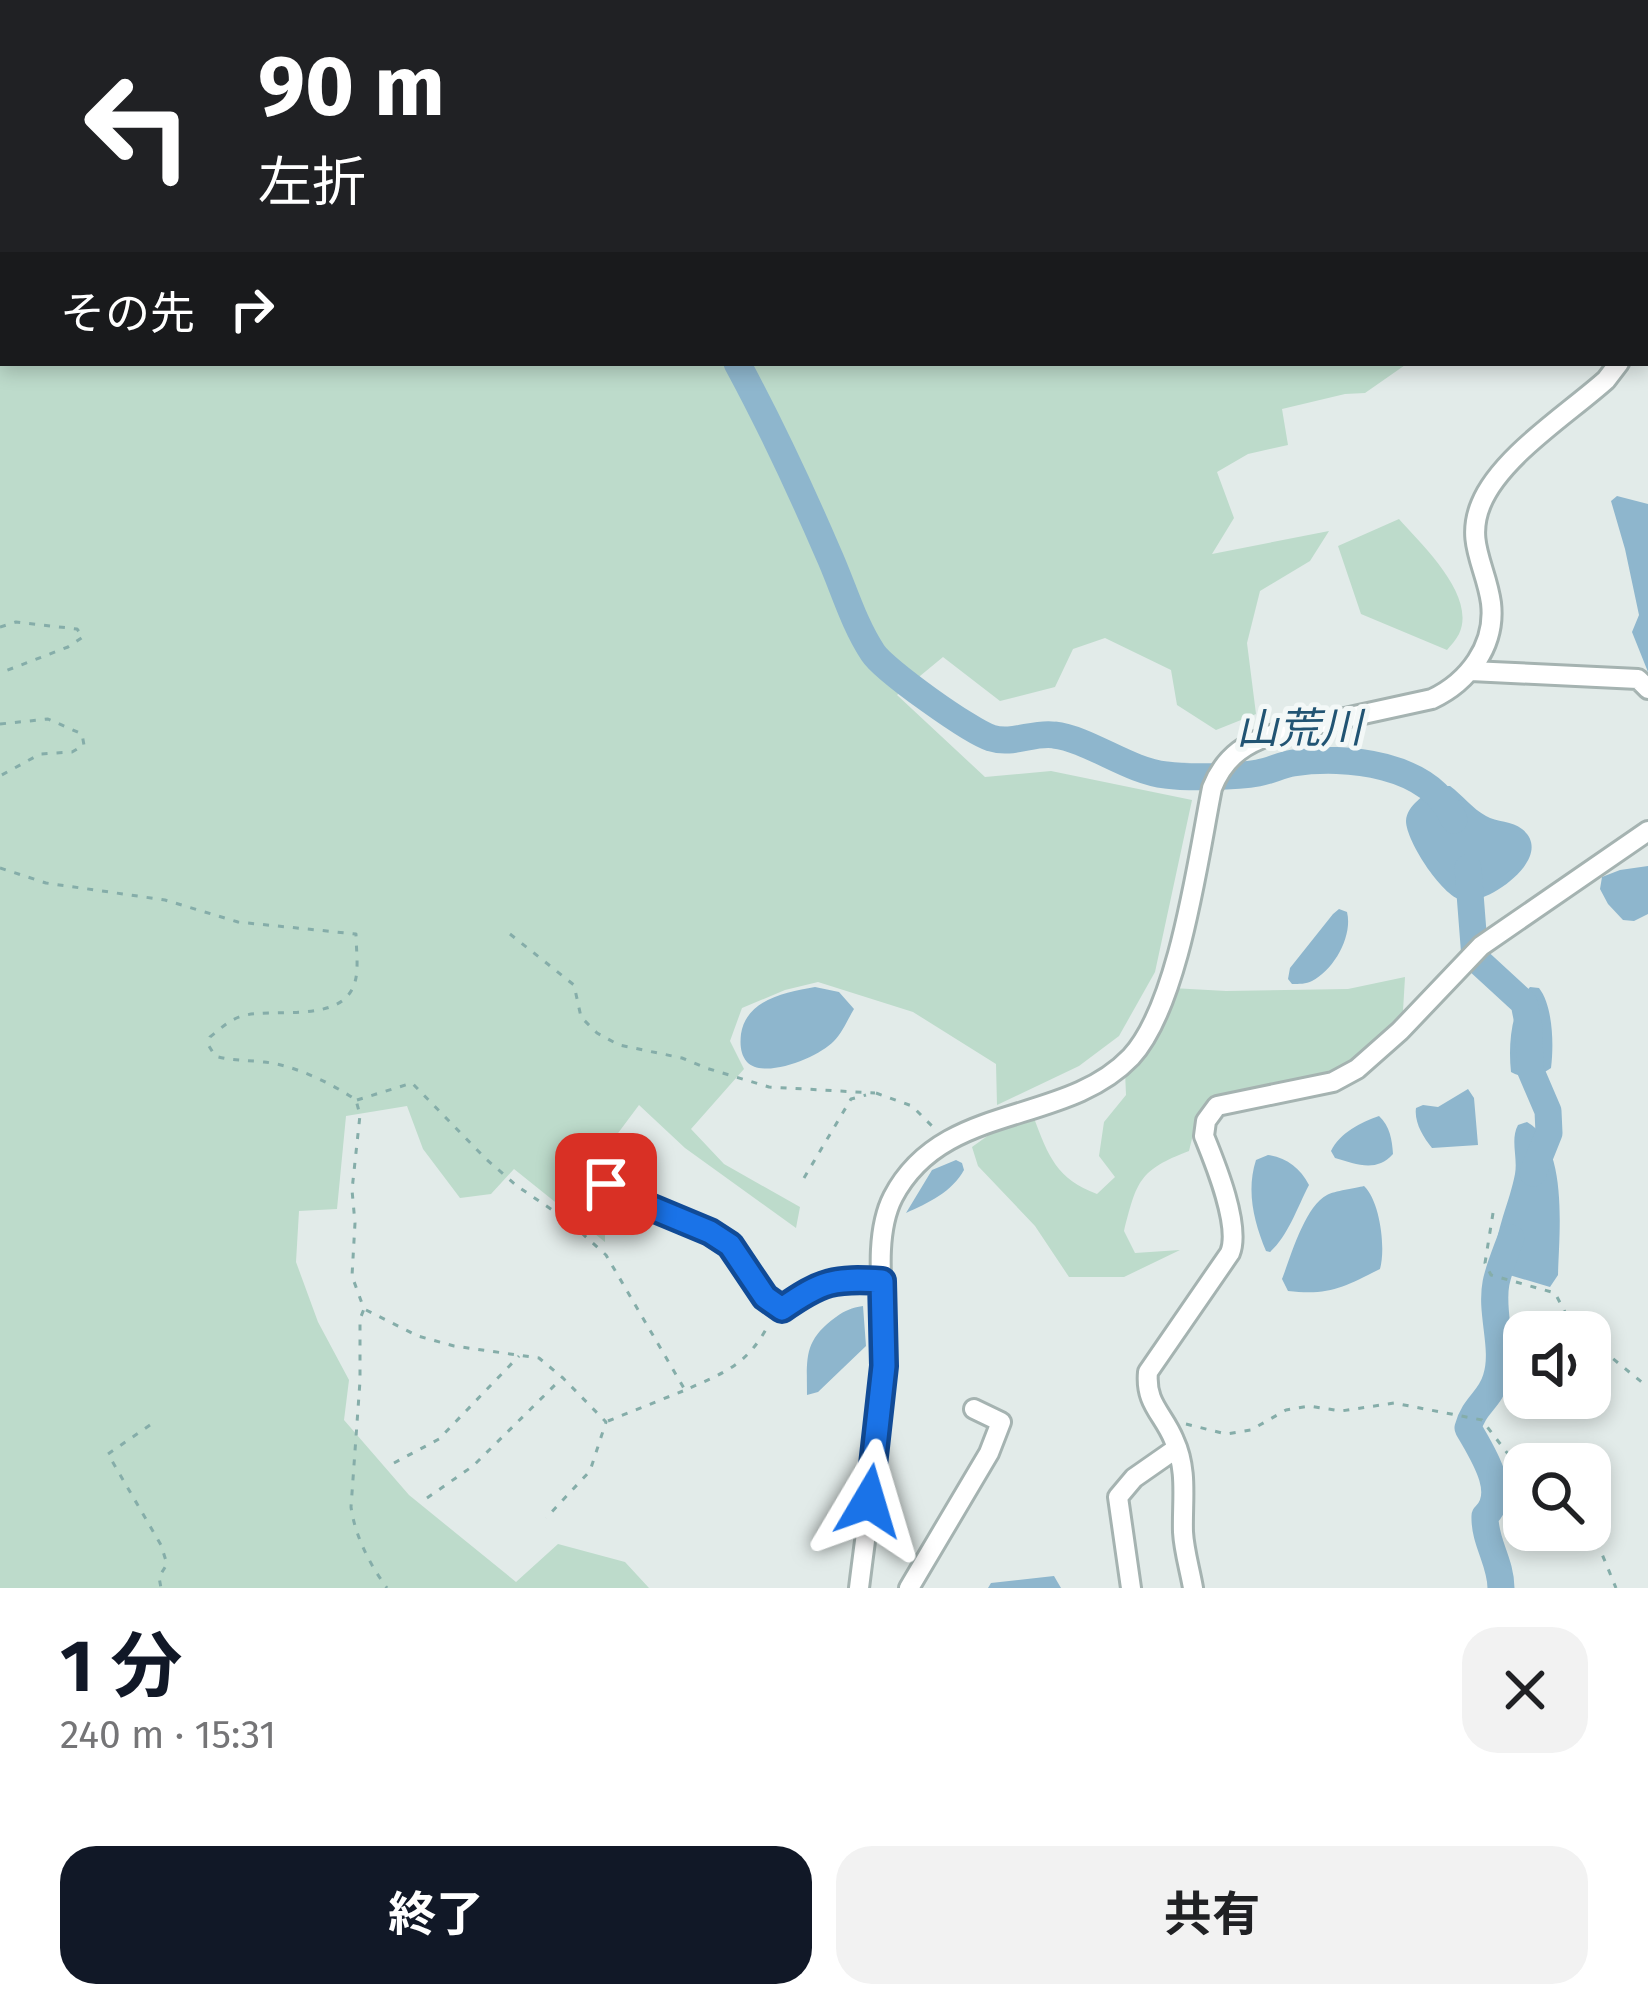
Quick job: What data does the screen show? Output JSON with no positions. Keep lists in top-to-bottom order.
{
  "water": ["山荒川"],
  "page": {
    "turn": ["90 m", "左折"],
    "then": "その先",
    "heading": ["1 分", "240 m · 15:31"],
    "buttons": ["終了", "共有"]
  }
}
